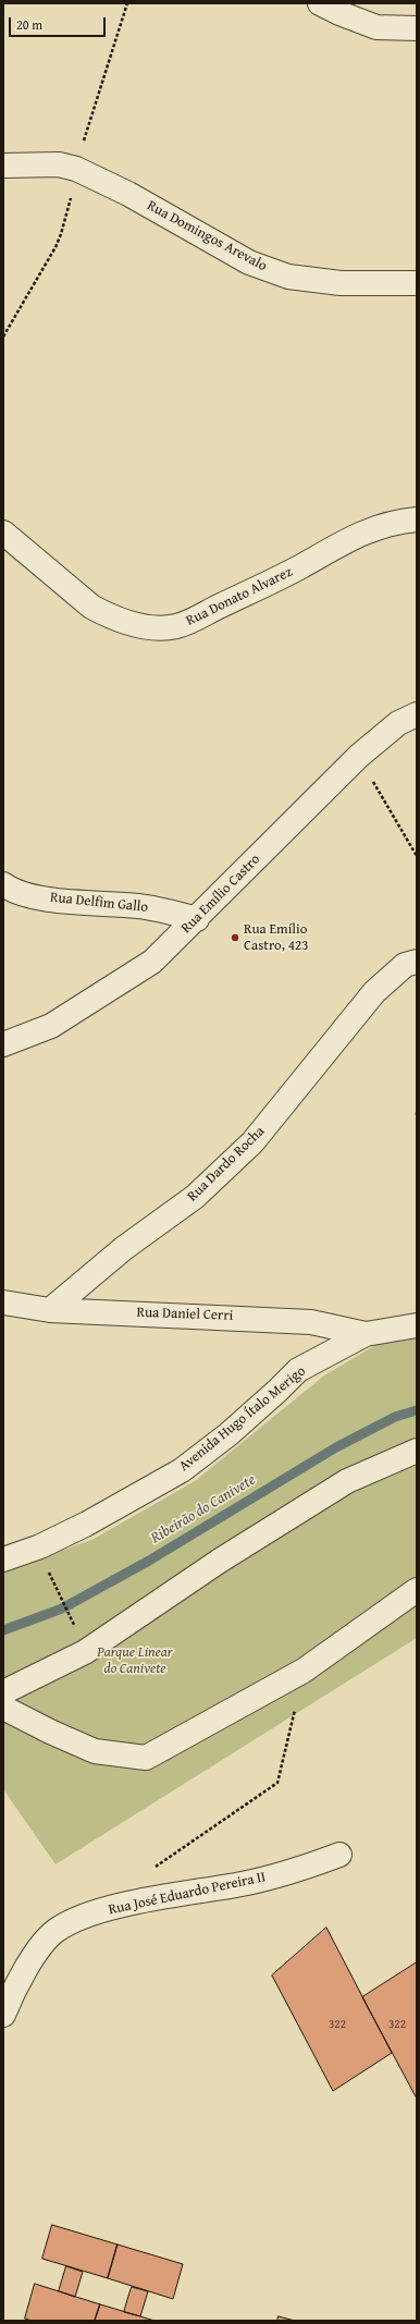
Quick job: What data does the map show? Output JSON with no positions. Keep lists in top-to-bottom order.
{
  "streets": {
    "street": [
      "Rua Domingos Arevalo",
      "Rua Donato Alvarez",
      "Rua Emílio Castro",
      "Rua Delfim Gallo",
      "Rua Dardo Rocha",
      "Rua Daniel Cerri",
      "Avenida Hugo Ítalo Merigo",
      "Rua José Eduardo Pereira II"
    ]
  },
  "crossings": [
    ["Rua Emílio Castro", "Rua Delfim Gallo"],
    ["Rua Dardo Rocha", "Rua Daniel Cerri"],
    ["Rua Daniel Cerri", "Avenida Hugo Ítalo Merigo"]
  ],
  "water": ["Ribeirão do Canivete"],
  "parks": ["Parque Linear do Canivete"],
  "places": ["Rua Emílio Castro, 423"],
  "house_numbers": ["322", "322"],
  "scale_bar": "20 m"
}
